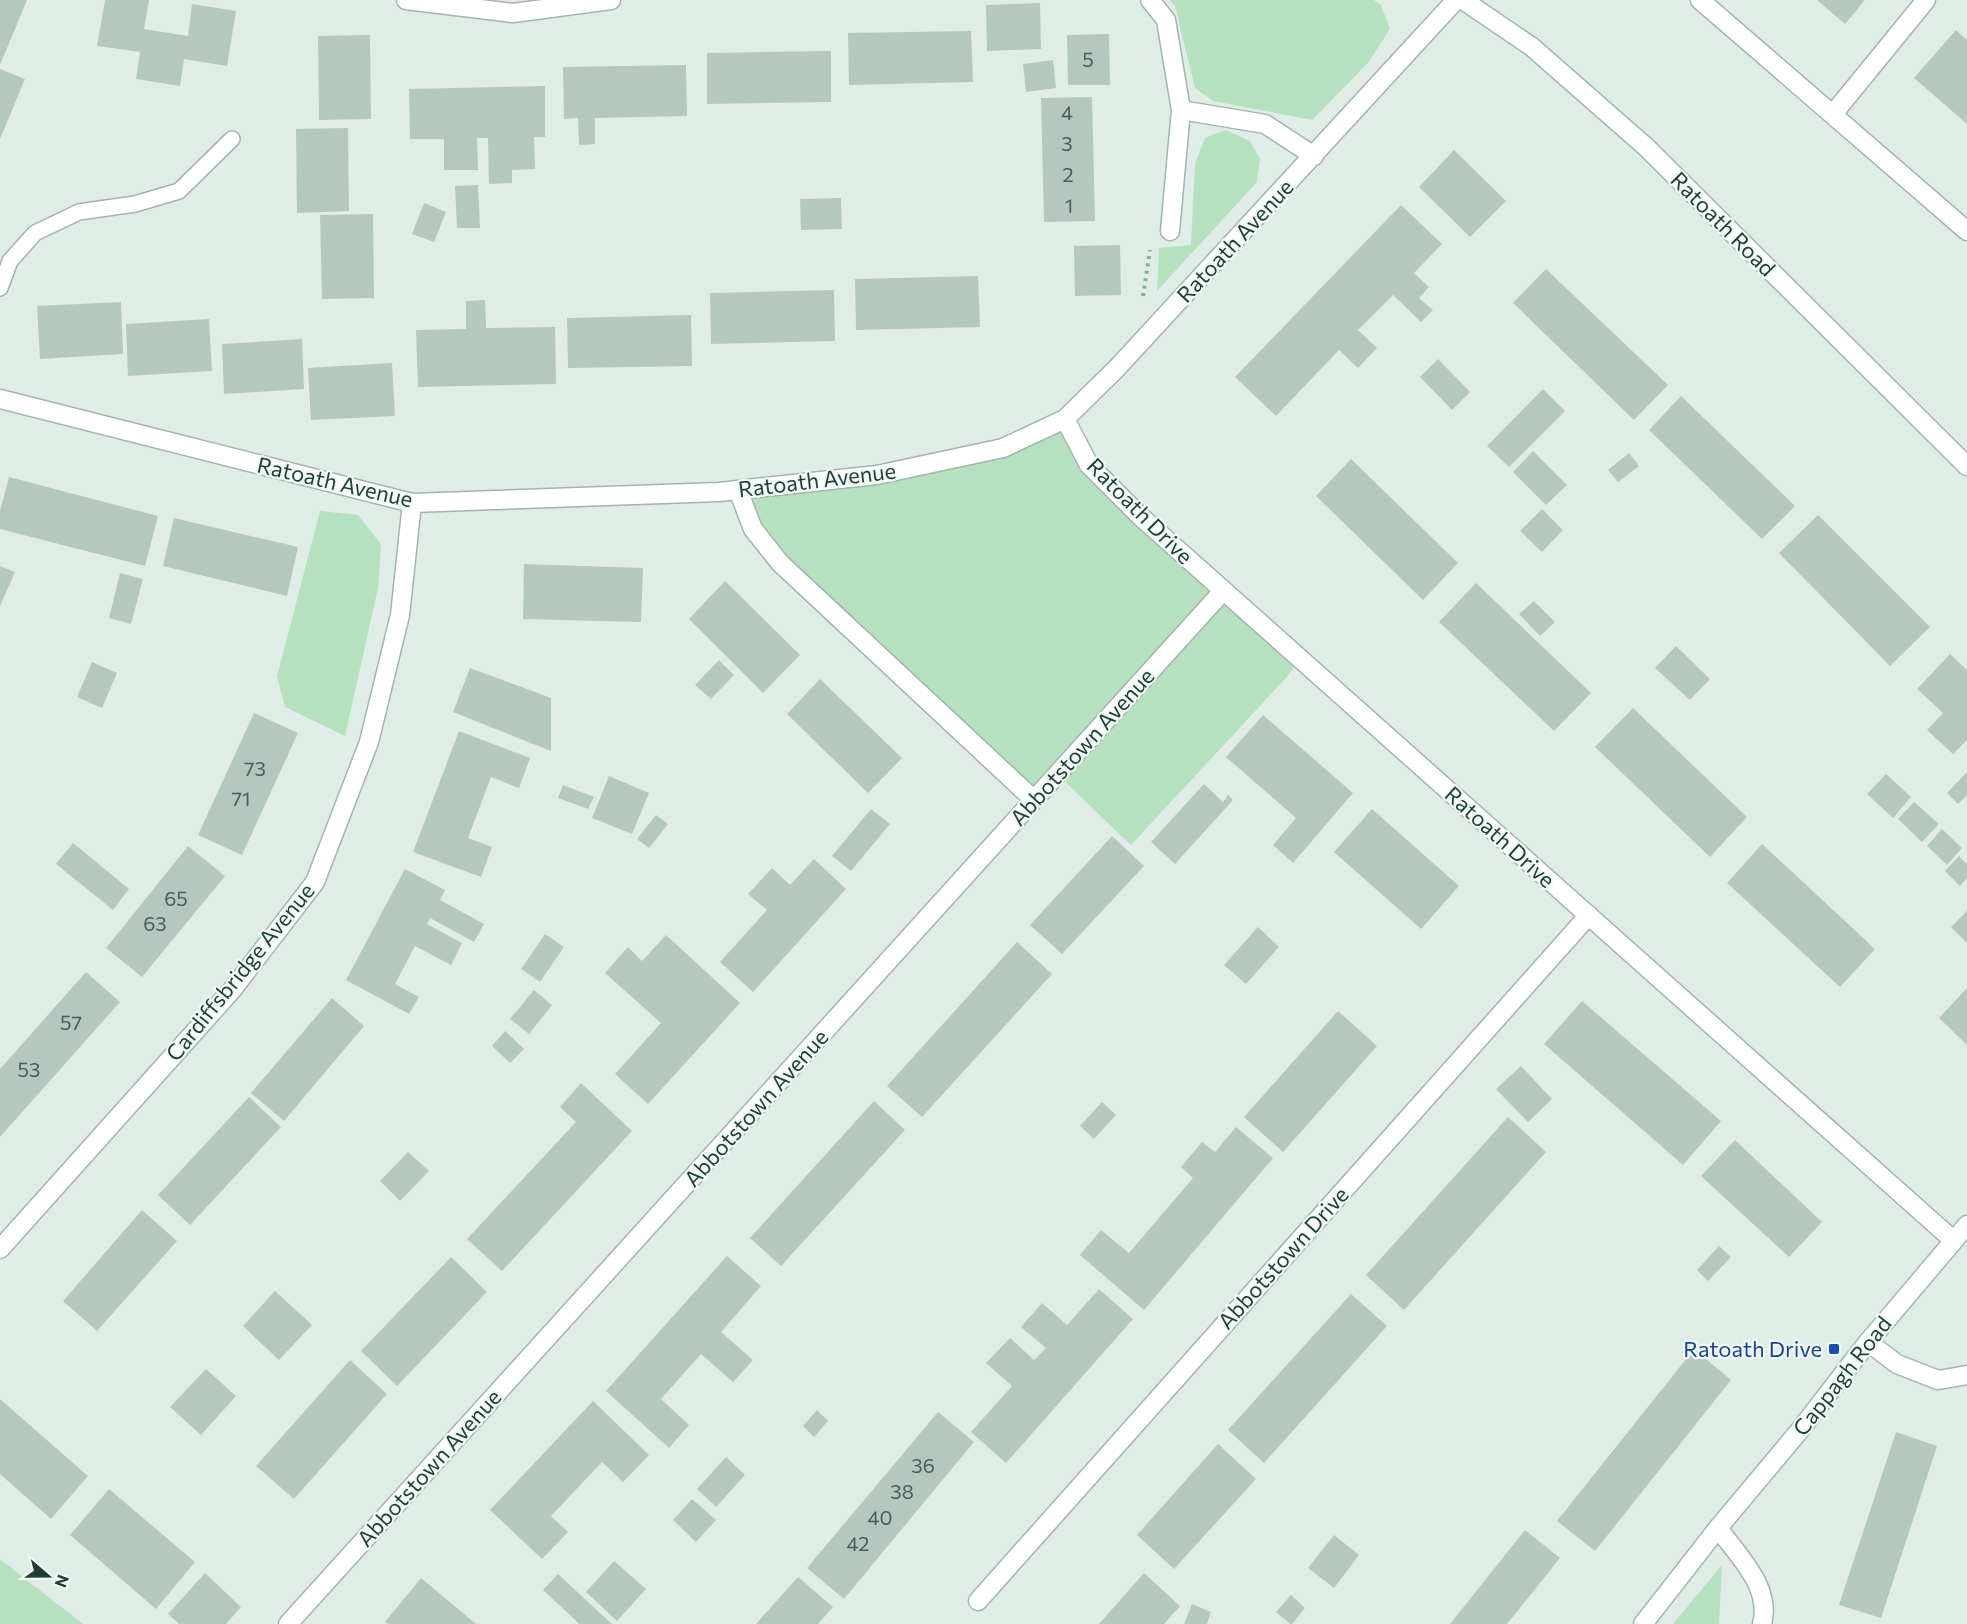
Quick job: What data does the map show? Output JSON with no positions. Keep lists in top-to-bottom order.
{
  "streets": {
    "street": [
      "Ratoath Road",
      "Ratoath Avenue",
      "Ratoath Drive",
      "Abbotstown Avenue",
      "Cardiffsbridge Avenue",
      "Abbotstown Drive",
      "Cappagh Road"
    ]
  },
  "crossings": [
    ["Ratoath Avenue", "Ratoath Drive"],
    ["Ratoath Avenue", "Cardiffsbridge Avenue"],
    ["Ratoath Drive", "Abbotstown Avenue"],
    ["Ratoath Drive", "Abbotstown Drive"],
    ["Ratoath Drive", "Cappagh Road"]
  ],
  "places": {
    "transit": ["Ratoath Drive"]
  },
  "house_numbers": [
    "5",
    "4",
    "3",
    "2",
    "1",
    "73",
    "71",
    "65",
    "63",
    "57",
    "53",
    "36",
    "38",
    "40",
    "42"
  ],
  "north": "right"
}
